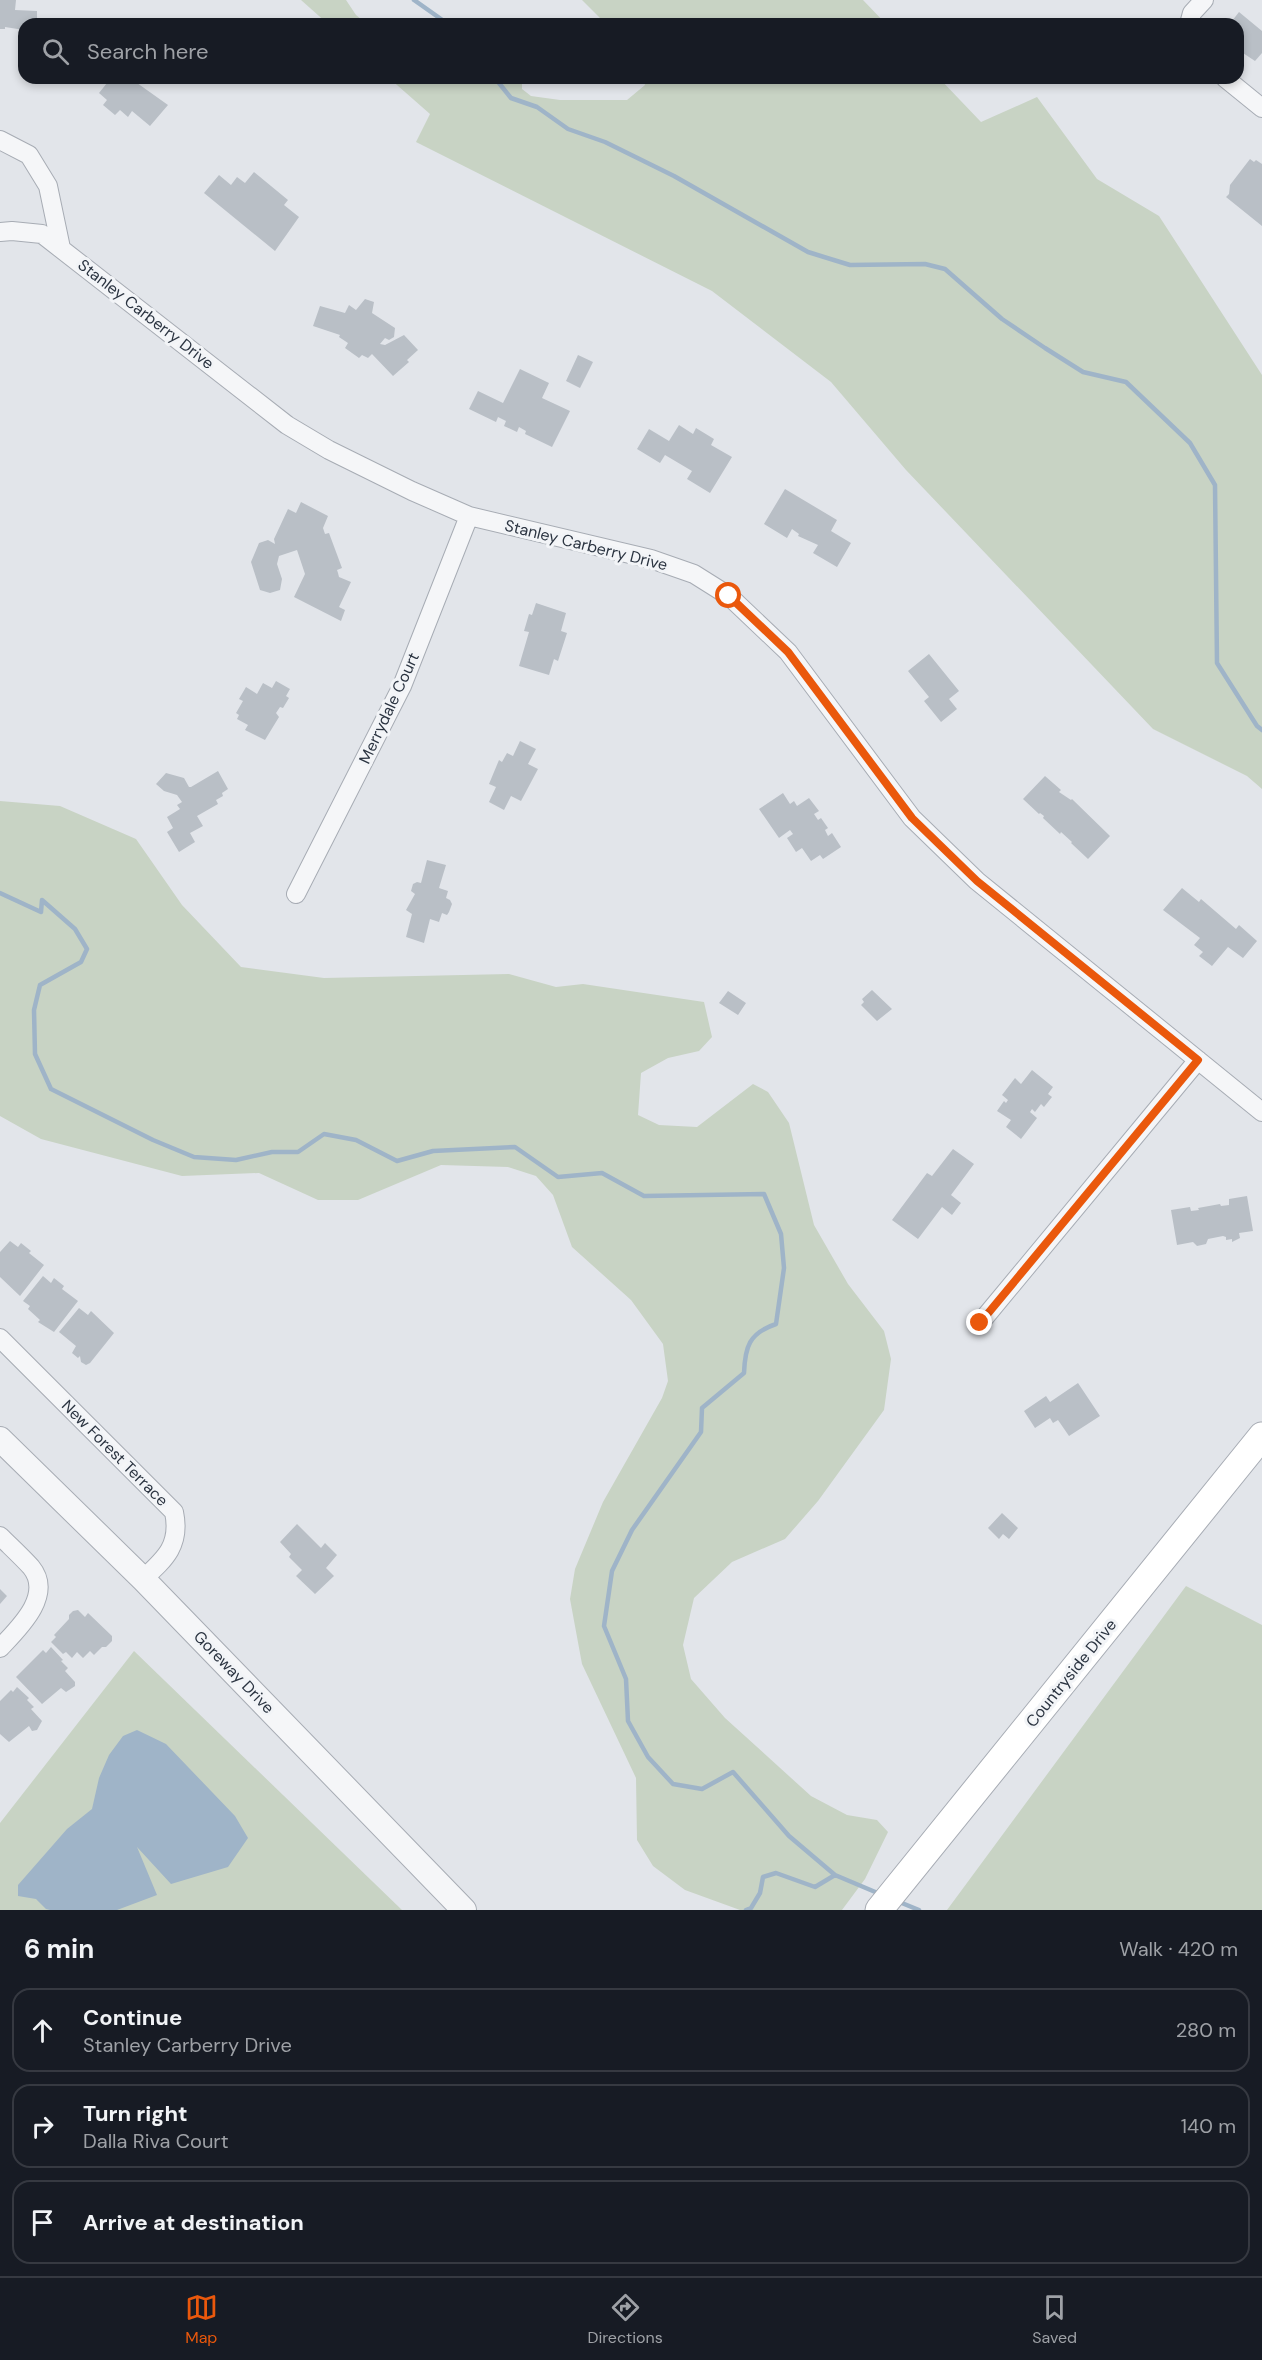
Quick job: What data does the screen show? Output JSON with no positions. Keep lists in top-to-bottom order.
{
  "streets": {
    "main road": ["Countryside Drive"],
    "street": [
      "Stanley Carberry Drive",
      "Merrydale Court",
      "New Forest Terrace",
      "Goreway Drive"
    ]
  },
  "crossings": [
    ["Stanley Carberry Drive", "Merrydale Court"],
    ["New Forest Terrace", "Goreway Drive"]
  ],
  "page": {
    "search": "Search here",
    "heading": ["6 min", "Walk · 420 m"],
    "list": [
      ["Continue", "Stanley Carberry Drive", "280 m"],
      ["Turn right", "Dalla Riva Court", "140 m"],
      "Arrive at destination"
    ],
    "nav": ["Map", "Directions", "Saved"]
  }
}
